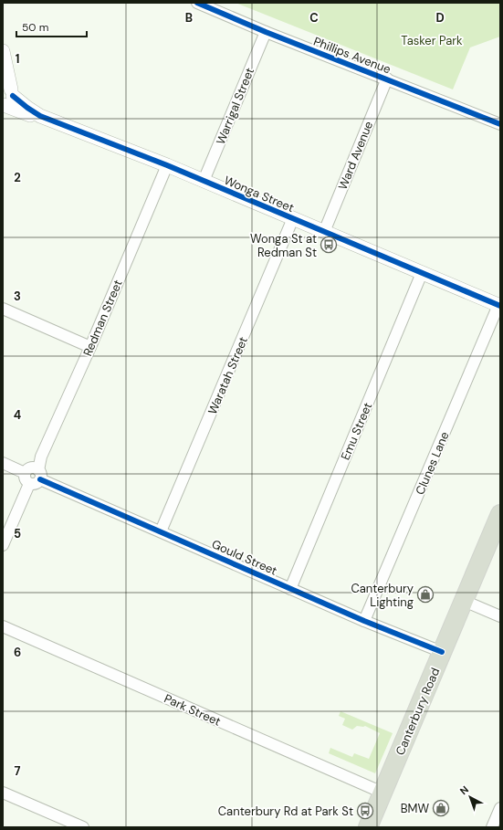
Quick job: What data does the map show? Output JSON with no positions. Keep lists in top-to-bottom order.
{
  "streets": {
    "highway": ["Canterbury Road"],
    "street": [
      "Phillips Avenue",
      "Warrigal Street",
      "Ward Avenue",
      "Wonga Street",
      "Redman Street",
      "Waratah Street",
      "Emu Street",
      "Clunes Lane",
      "Gould Street",
      "Park Street"
    ]
  },
  "crossings": [
    ["Phillips Avenue", "Warrigal Street"],
    ["Phillips Avenue", "Ward Avenue"],
    ["Warrigal Street", "Wonga Street"],
    ["Ward Avenue", "Wonga Street"],
    ["Wonga Street", "Redman Street"],
    ["Wonga Street", "Waratah Street"],
    ["Wonga Street", "Emu Street"],
    ["Wonga Street", "Clunes Lane"],
    ["Redman Street", "Gould Street"],
    ["Waratah Street", "Gould Street"],
    ["Emu Street", "Gould Street"],
    ["Clunes Lane", "Gould Street"],
    ["Gould Street", "Canterbury Road"],
    ["Park Street", "Canterbury Road"]
  ],
  "parks": ["Tasker Park"],
  "places": {
    "bus stop": ["Wonga St at Redman St", "Canterbury Rd at Park St"],
    "shop": ["Canterbury Lighting", "BMW"]
  },
  "scale_bar": "50 m",
  "north": "top left",
  "grid": {
    "columns": ["B", "C", "D"],
    "rows": [
      "1",
      "2",
      "3",
      "4",
      "5",
      "6",
      "7"
    ]
  }
}
